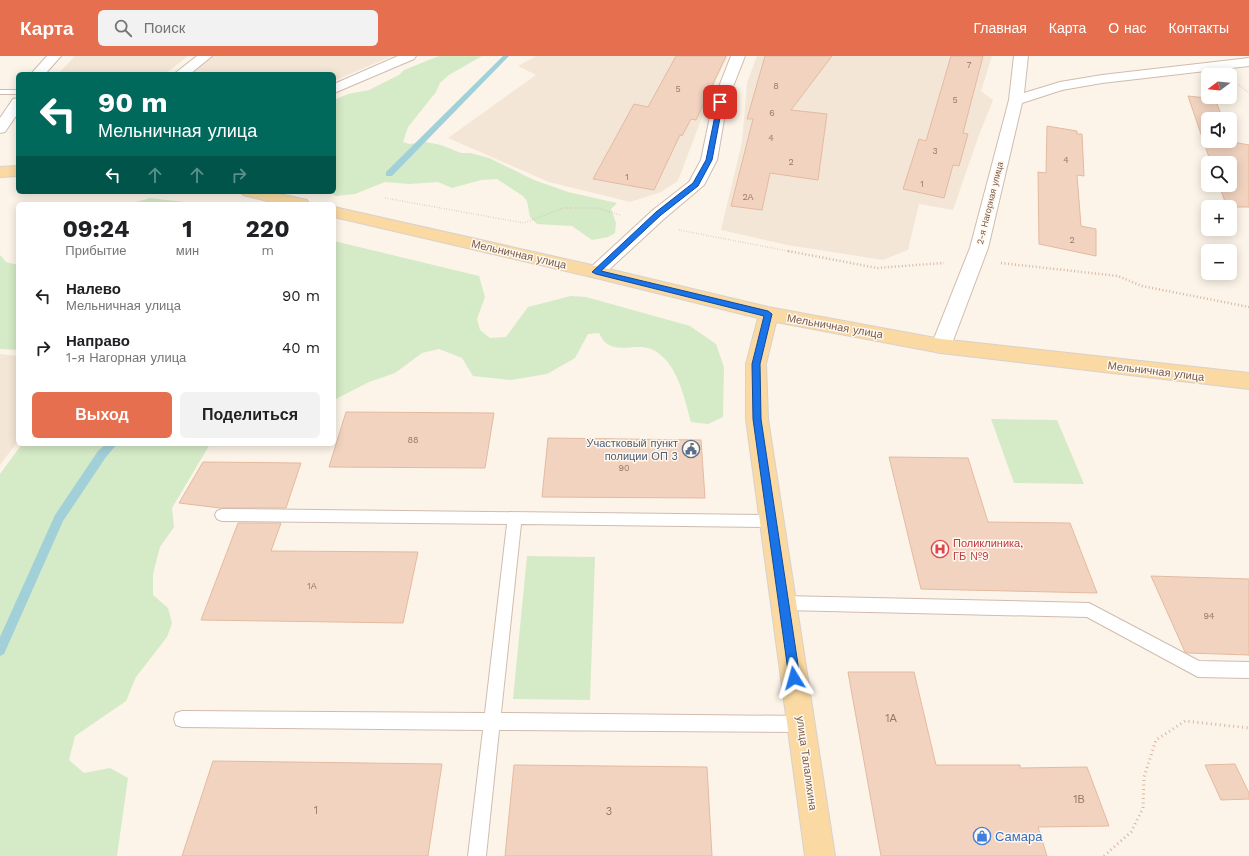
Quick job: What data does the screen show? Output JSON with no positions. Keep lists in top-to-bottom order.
{
  "streets": {
    "main road": ["Мельничная улица", "улица Талалихина"],
    "street": ["2-я Нагорная улица"]
  },
  "crossings": [
    ["2-я Нагорная улица", "Мельничная улица"],
    ["Мельничная улица", "улица Талалихина"]
  ],
  "places": {
    "public building": ["Участковый пункт полиции ОП 3"],
    "hospital": ["Поликлиника, ГБ №9"],
    "shop": ["Самара"]
  },
  "house_numbers": [
    "7",
    "8",
    "5",
    "5",
    "6",
    "4",
    "3",
    "4",
    "2",
    "1",
    "1",
    "2А",
    "2",
    "88",
    "90",
    "1А",
    "94",
    "1А",
    "1В",
    "1",
    "3"
  ],
  "north": "left",
  "page": {
    "header": "Карта",
    "search": "Поиск",
    "nav": [
      "Главная",
      "Карта",
      "О нас",
      "Контакты"
    ],
    "map_buttons": ["+", "−"],
    "turn": ["90 m", "Мельничная улица"],
    "eta": [
      "09:24",
      "Прибытие",
      "1",
      "мин",
      "220",
      "m"
    ],
    "list": [
      {
        "name": "Налево",
        "note": "Мельничная улица",
        "value": "90 m"
      },
      {
        "name": "Направо",
        "note": "1-я Нагорная улица",
        "value": "40 m"
      }
    ],
    "buttons": ["Выход", "Поделиться"]
  }
}
